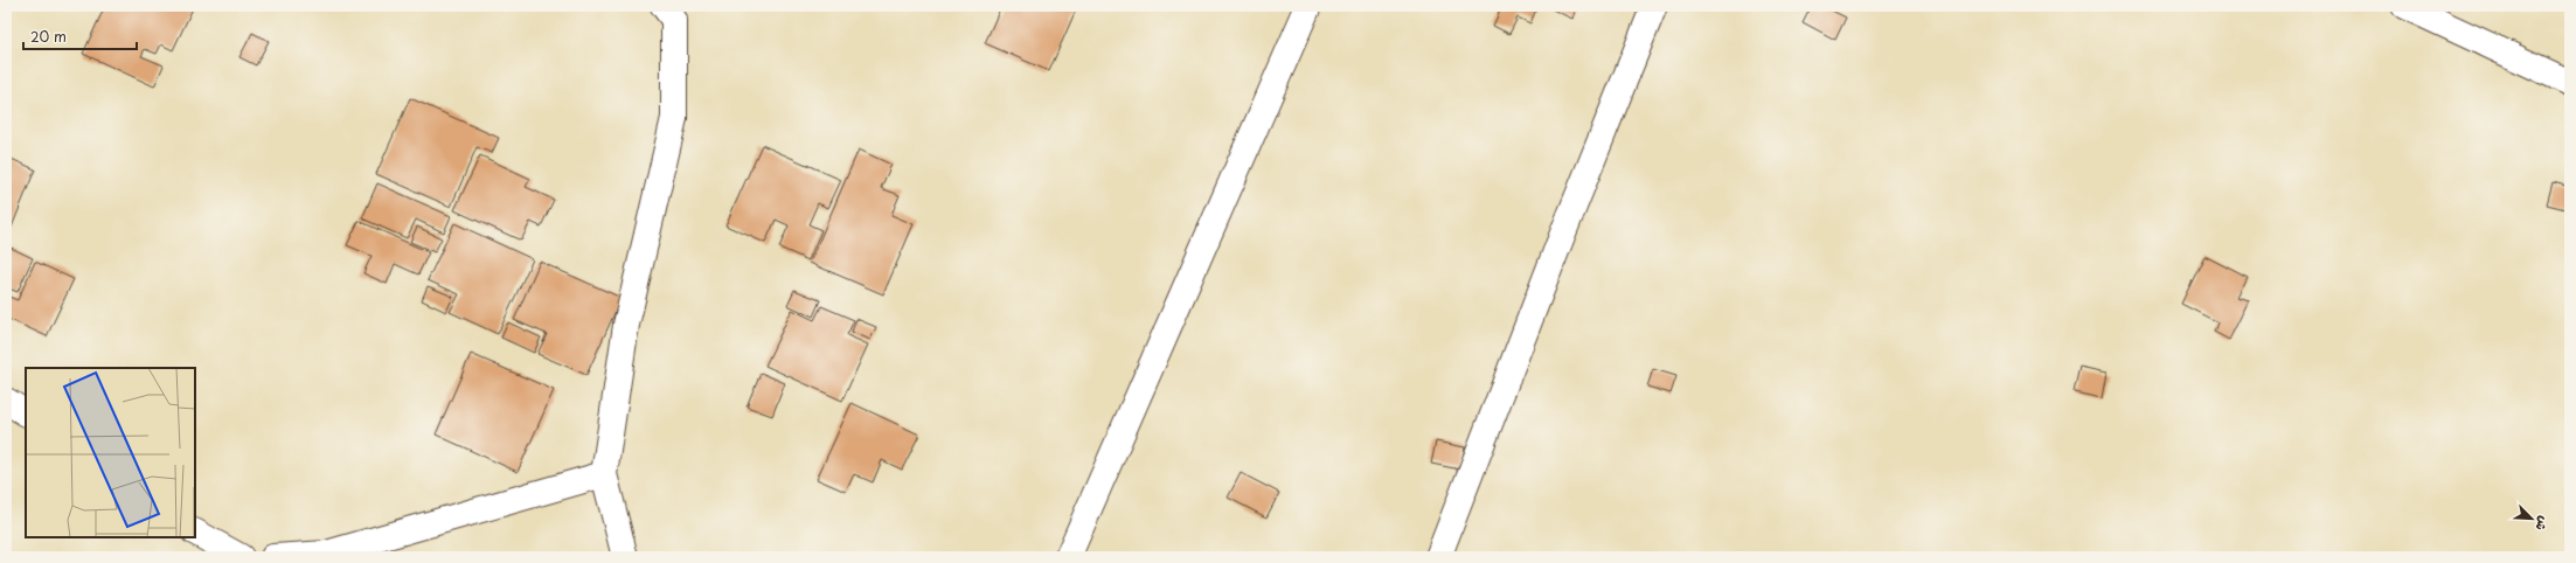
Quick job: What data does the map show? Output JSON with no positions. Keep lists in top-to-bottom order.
{
  "scale_bar": "20 m",
  "north": "bottom right"
}
